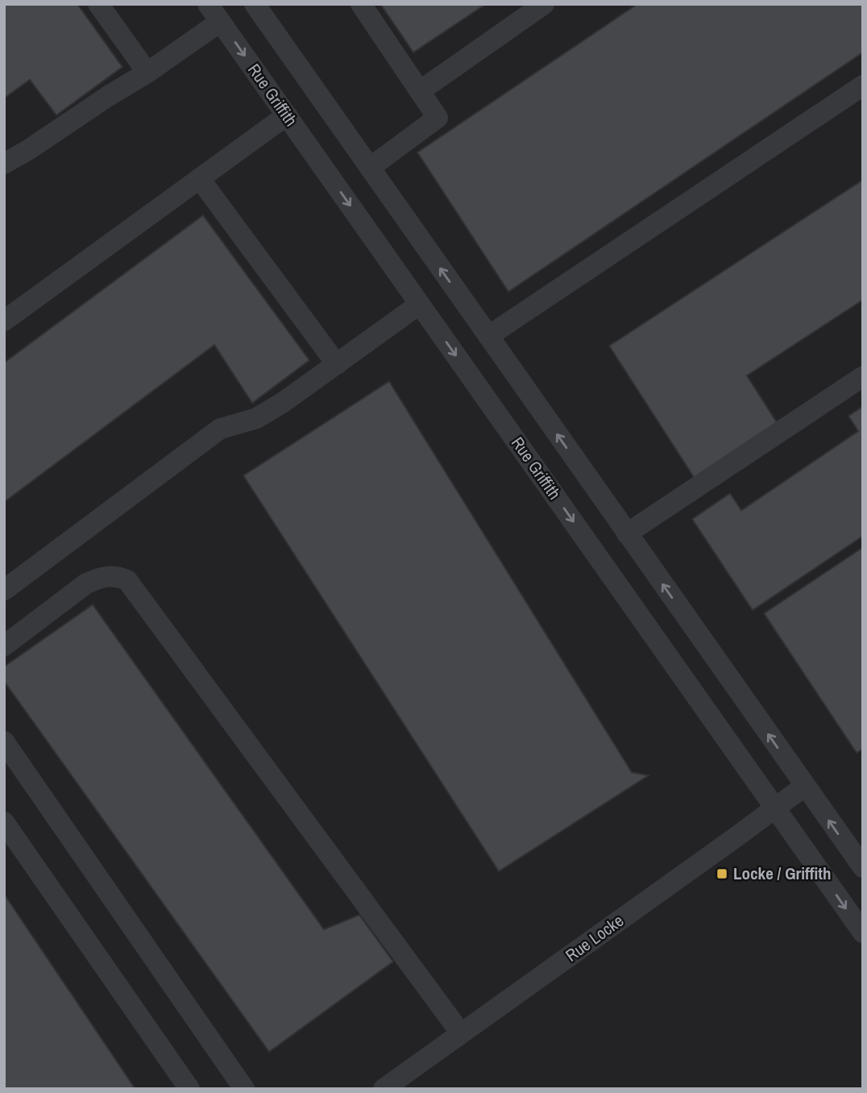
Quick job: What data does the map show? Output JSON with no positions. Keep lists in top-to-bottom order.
{
  "streets": {
    "street": ["Rue Griffith", "Rue Locke"]
  },
  "crossings": [
    ["Rue Griffith", "Rue Locke"]
  ],
  "places": {
    "transit": ["Locke / Griffith"]
  }
}
